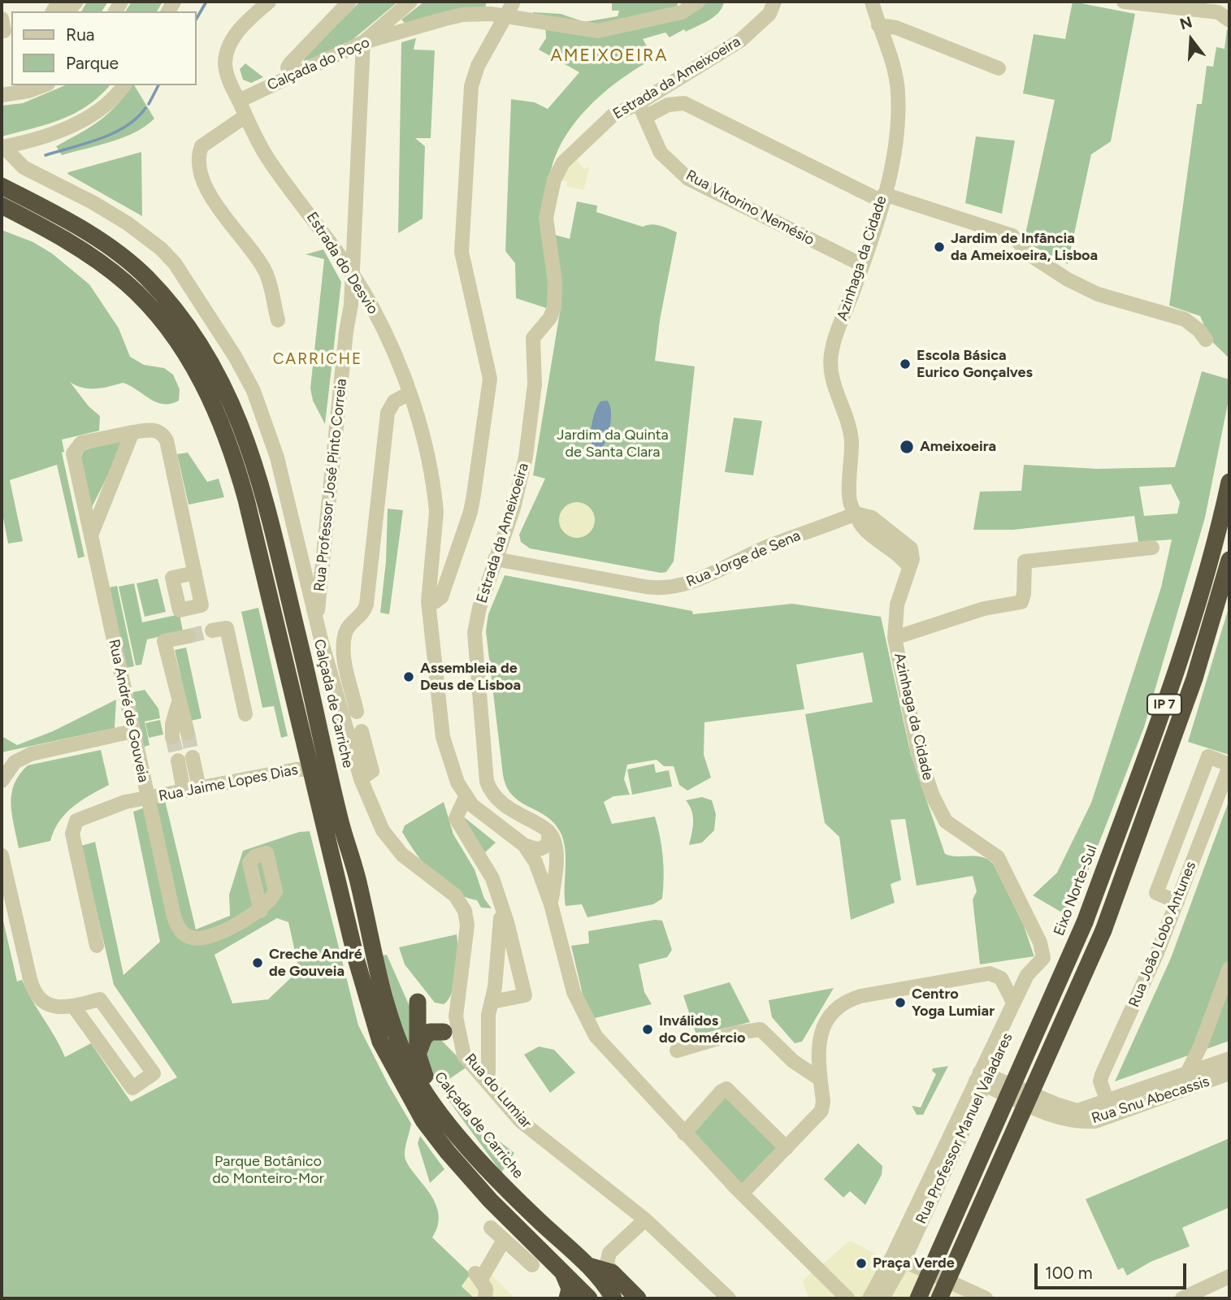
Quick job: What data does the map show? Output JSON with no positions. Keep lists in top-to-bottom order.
{
  "streets": {
    "highway": ["Calçada de Carriche", "IP 7", "Eixo Norte-Sul"],
    "street": [
      "Calçada do Poço",
      "Estrada da Ameixoeira",
      "Rua Vitorino Nemésio",
      "Azinhaga da Cidade",
      "Estrada do Desvio",
      "Rua Professor José Pinto Correia",
      "Rua Jorge de Sena",
      "Rua André de Gouveia",
      "Rua Jaime Lopes Dias",
      "Rua João Lobo Antunes",
      "Rua do Lumiar",
      "Rua Snu Abecassis",
      "Rua Professor Manuel Valadares"
    ]
  },
  "crossings": [
    ["Calçada do Poço", "Estrada do Desvio"],
    ["Calçada do Poço", "Rua Professor José Pinto Correia"],
    ["Estrada da Ameixoeira", "Rua Vitorino Nemésio"],
    ["Estrada da Ameixoeira", "Rua Jorge de Sena"],
    ["Rua Vitorino Nemésio", "Azinhaga da Cidade"],
    ["Azinhaga da Cidade", "Rua Jorge de Sena"],
    ["Azinhaga da Cidade", "Rua Professor Manuel Valadares"],
    ["Estrada do Desvio", "Rua Professor José Pinto Correia"],
    ["Rua Professor José Pinto Correia", "Calçada de Carriche"],
    ["Calçada de Carriche", "Rua do Lumiar"],
    ["Rua André de Gouveia", "Rua Jaime Lopes Dias"],
    ["Rua João Lobo Antunes", "Rua Snu Abecassis"],
    ["Rua Snu Abecassis", "Rua Professor Manuel Valadares"]
  ],
  "districts": ["AMEIXOEIRA", "CARRICHE"],
  "parks": ["Jardim da Quinta de Santa Clara", "Parque Botânico do Monteiro-Mor"],
  "places": [
    "Jardim de Infância da Ameixoeira, Lisboa",
    "Escola Básica Eurico Gonçalves",
    "Ameixoeira",
    "Assembleia de Deus de Lisboa",
    "Creche André de Gouveia",
    "Centro Yoga Lumiar",
    "Inválidos do Comércio",
    "Praça Verde"
  ],
  "legend": ["Rua", "Parque"],
  "scale_bar": "100 m",
  "north": "top"
}
